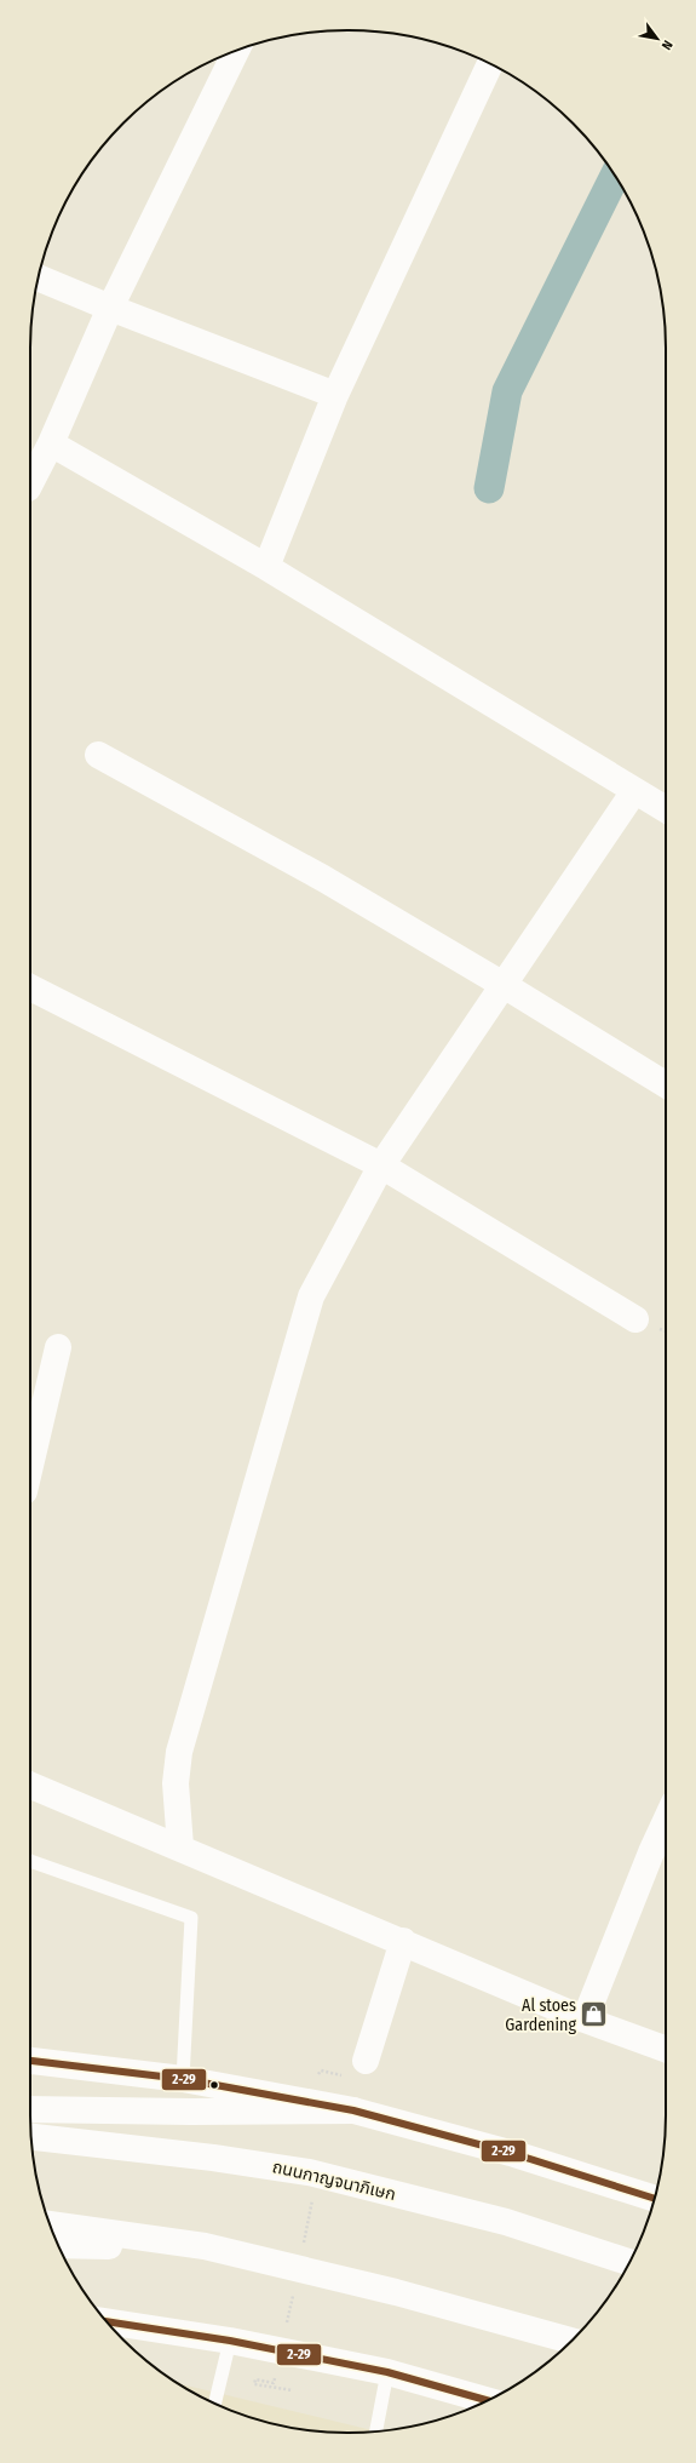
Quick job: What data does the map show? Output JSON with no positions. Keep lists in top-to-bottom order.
{
  "streets": {
    "main road": ["ถนนกาญจนาภิเษก"]
  },
  "places": {
    "shop": ["Al stoes Gardening"]
  },
  "lines": ["transit line 2-29"],
  "north": "bottom right"
}
